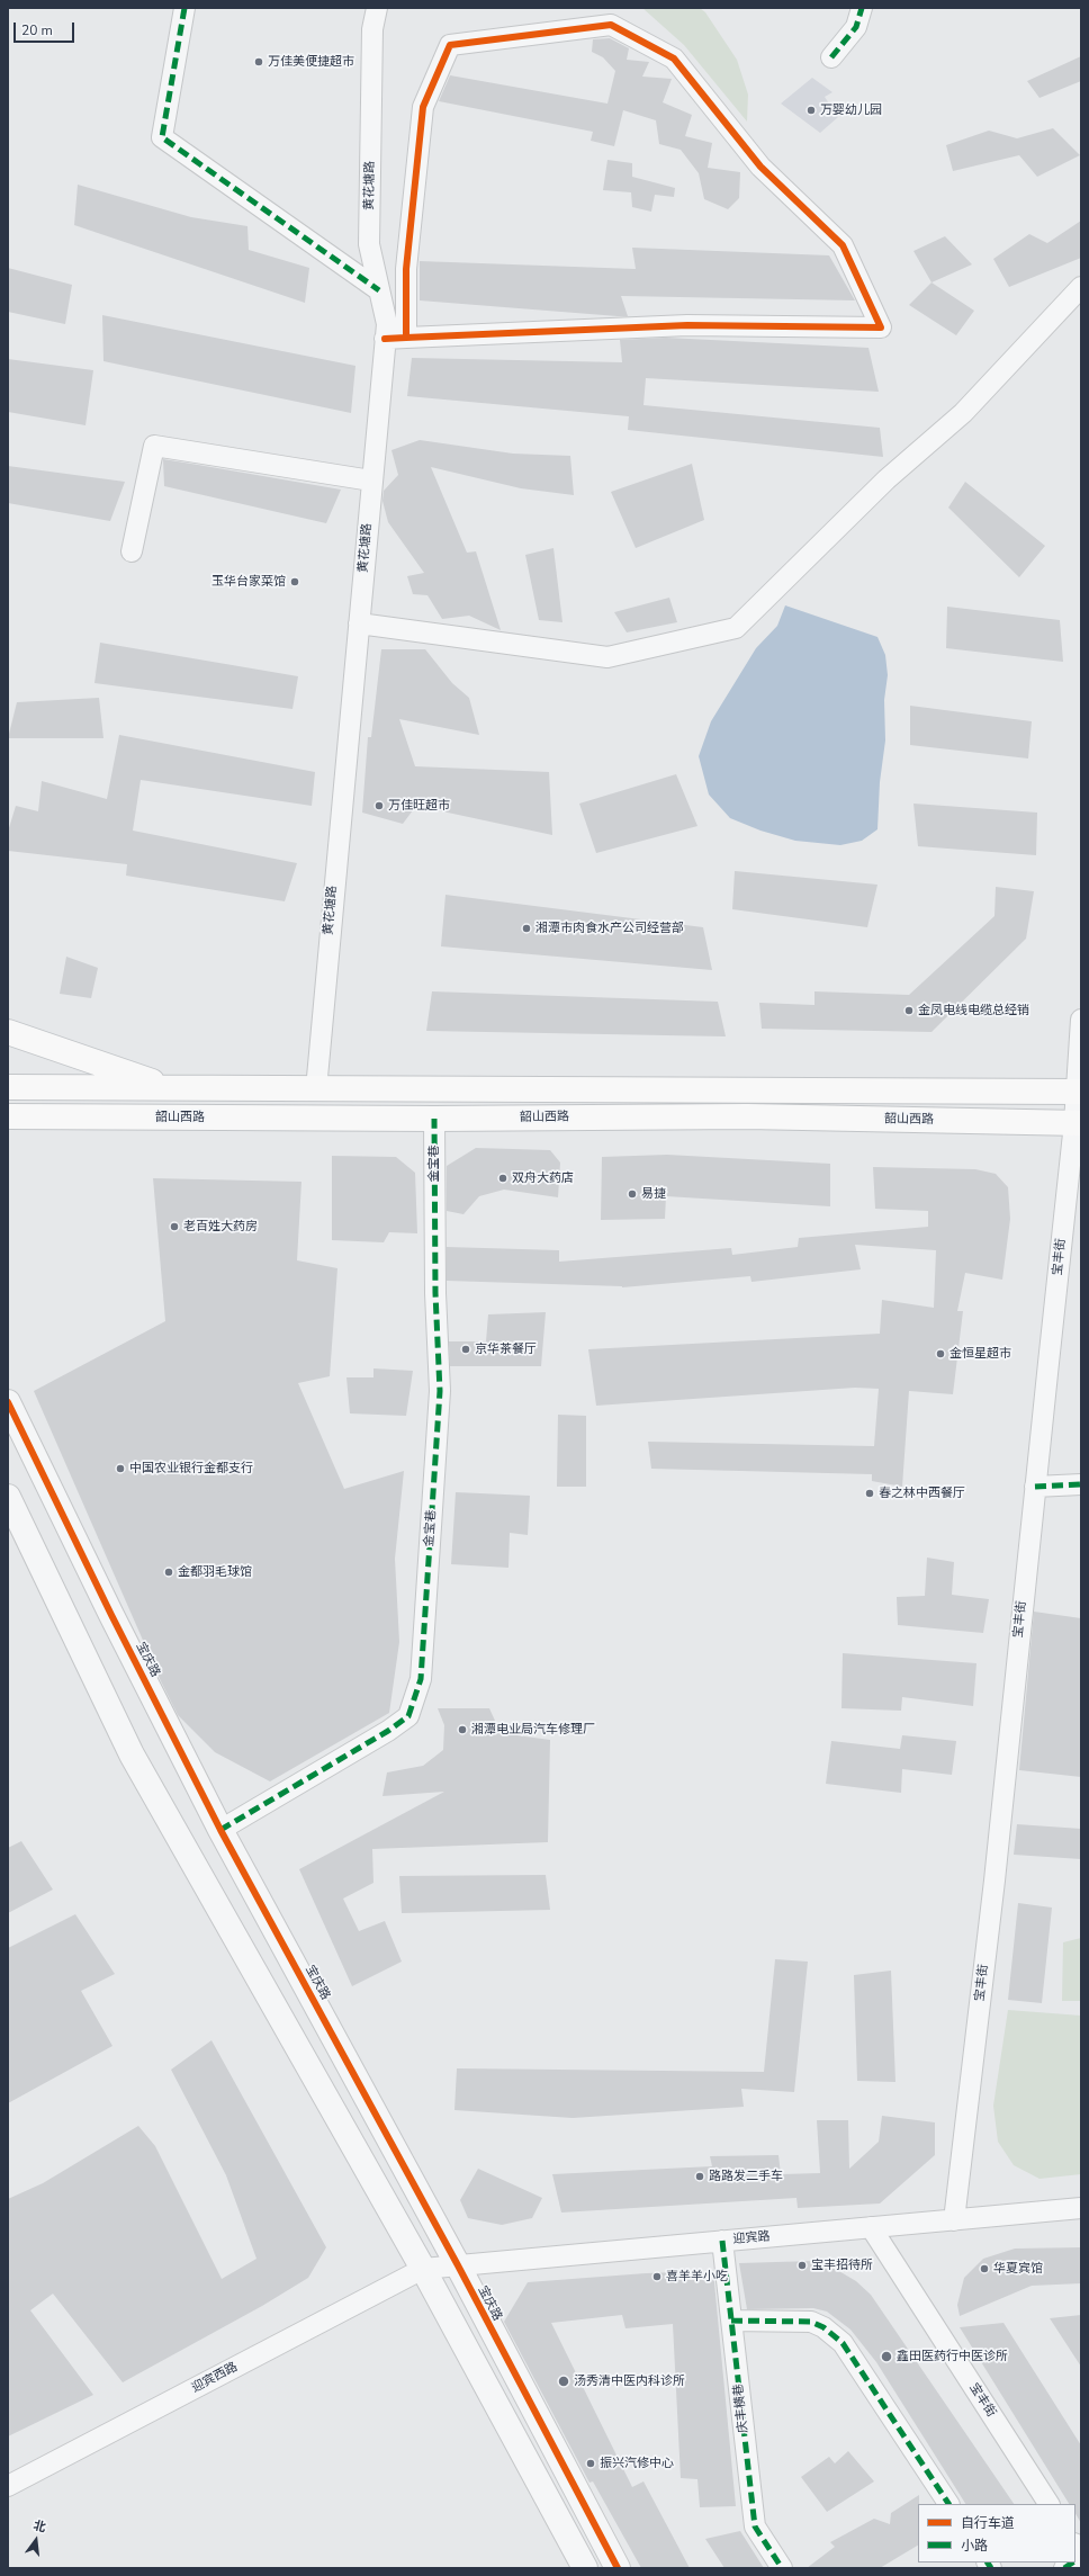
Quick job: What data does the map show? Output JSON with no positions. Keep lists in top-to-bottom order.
{
  "streets": {
    "main road": ["韶山西路"],
    "street": [
      "黄花塘路",
      "金宝巷",
      "宝丰街",
      "宝庆路",
      "迎宾路",
      "迎宾西路",
      "庆丰横巷"
    ]
  },
  "crossings": [
    ["韶山西路", "金宝巷"],
    ["韶山西路", "宝丰街"],
    ["金宝巷", "宝庆路"],
    ["宝丰街", "迎宾路"],
    ["宝庆路", "迎宾路"],
    ["迎宾路", "迎宾西路"],
    ["迎宾路", "庆丰横巷"]
  ],
  "places": [
    "万佳美便捷超市",
    "万婴幼儿园",
    "玉华台家菜馆",
    "万佳旺超市",
    "湘潭市肉食水产公司经营部",
    "金凤电线电缆总经销",
    "双舟大药店",
    "易捷",
    "老百姓大药房",
    "京华茶餐厅",
    "金恒星超市",
    "中国农业银行金都支行",
    "春之林中西餐厅",
    "金都羽毛球馆",
    "湘潭电业局汽车修理厂",
    "路路发二手车",
    "宝丰招待所",
    "华夏宾馆",
    "喜羊羊小吃",
    "鑫田医药行中医诊所",
    "汤秀清中医内科诊所",
    "振兴汽修中心"
  ],
  "legend": ["自行车道", "小路"],
  "scale_bar": "20 m",
  "north": "top"
}
